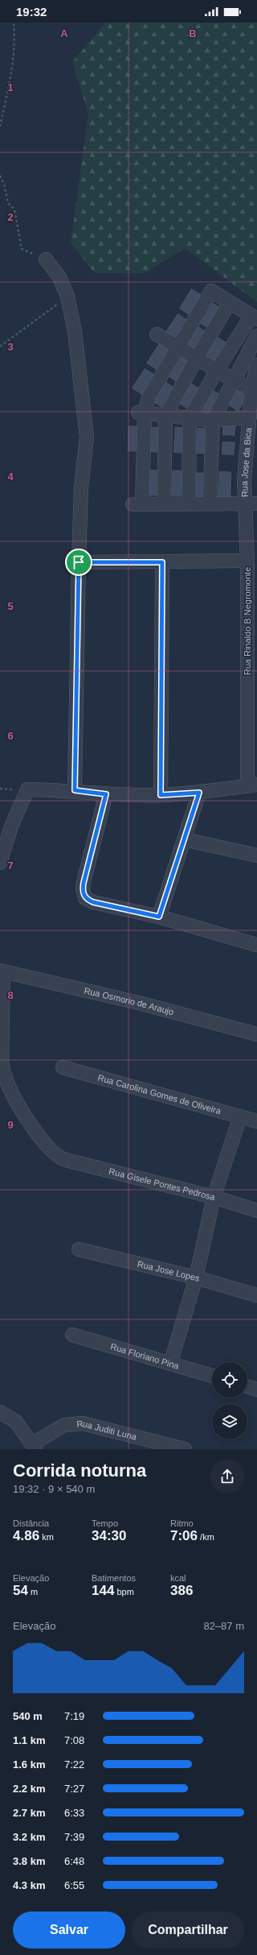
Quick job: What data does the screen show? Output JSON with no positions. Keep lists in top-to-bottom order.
{
  "streets": {
    "street": [
      "Rua Jose da Bica",
      "Rua Rinaldo B Negromonte",
      "Rua Osmorio de Araujo",
      "Rua Carolina Gomes de Oliveira",
      "Rua Gisele Pontes Pedrosa",
      "Rua Jose Lopes",
      "Rua Floriano Pina",
      "Rua Juditi Luna"
    ]
  },
  "crossings": [
    ["Rua Jose da Bica", "Rua Rinaldo B Negromonte"],
    ["Rua Osmorio de Araujo", "Rua Gisele Pontes Pedrosa"]
  ],
  "page": {
    "status": "19:32",
    "heading": ["Corrida noturna", "19:32 · 9 × 540 m"],
    "stats": [
      ["Distância", "4.86 km"],
      ["Tempo", "34:30"],
      ["Ritmo", "7:06 /km"],
      ["Elevação", "54 m"],
      ["Batimentos", "144 bpm"],
      ["kcal", "386"]
    ],
    "chart": ["Elevação", "82–87 m"],
    "list": [
      {
        "name": "540 m",
        "note": "7:19"
      },
      {
        "name": "1.1 km",
        "note": "7:08"
      },
      {
        "name": "1.6 km",
        "note": "7:22"
      },
      {
        "name": "2.2 km",
        "note": "7:27"
      },
      {
        "name": "2.7 km",
        "note": "6:33"
      },
      {
        "name": "3.2 km",
        "note": "7:39"
      },
      {
        "name": "3.8 km",
        "note": "6:48"
      },
      {
        "name": "4.3 km",
        "note": "6:55"
      }
    ],
    "buttons": ["Salvar", "Compartilhar"]
  },
  "grid": {
    "columns": ["A", "B"],
    "rows": [
      "1",
      "2",
      "3",
      "4",
      "5",
      "6",
      "7",
      "8",
      "9"
    ]
  }
}
